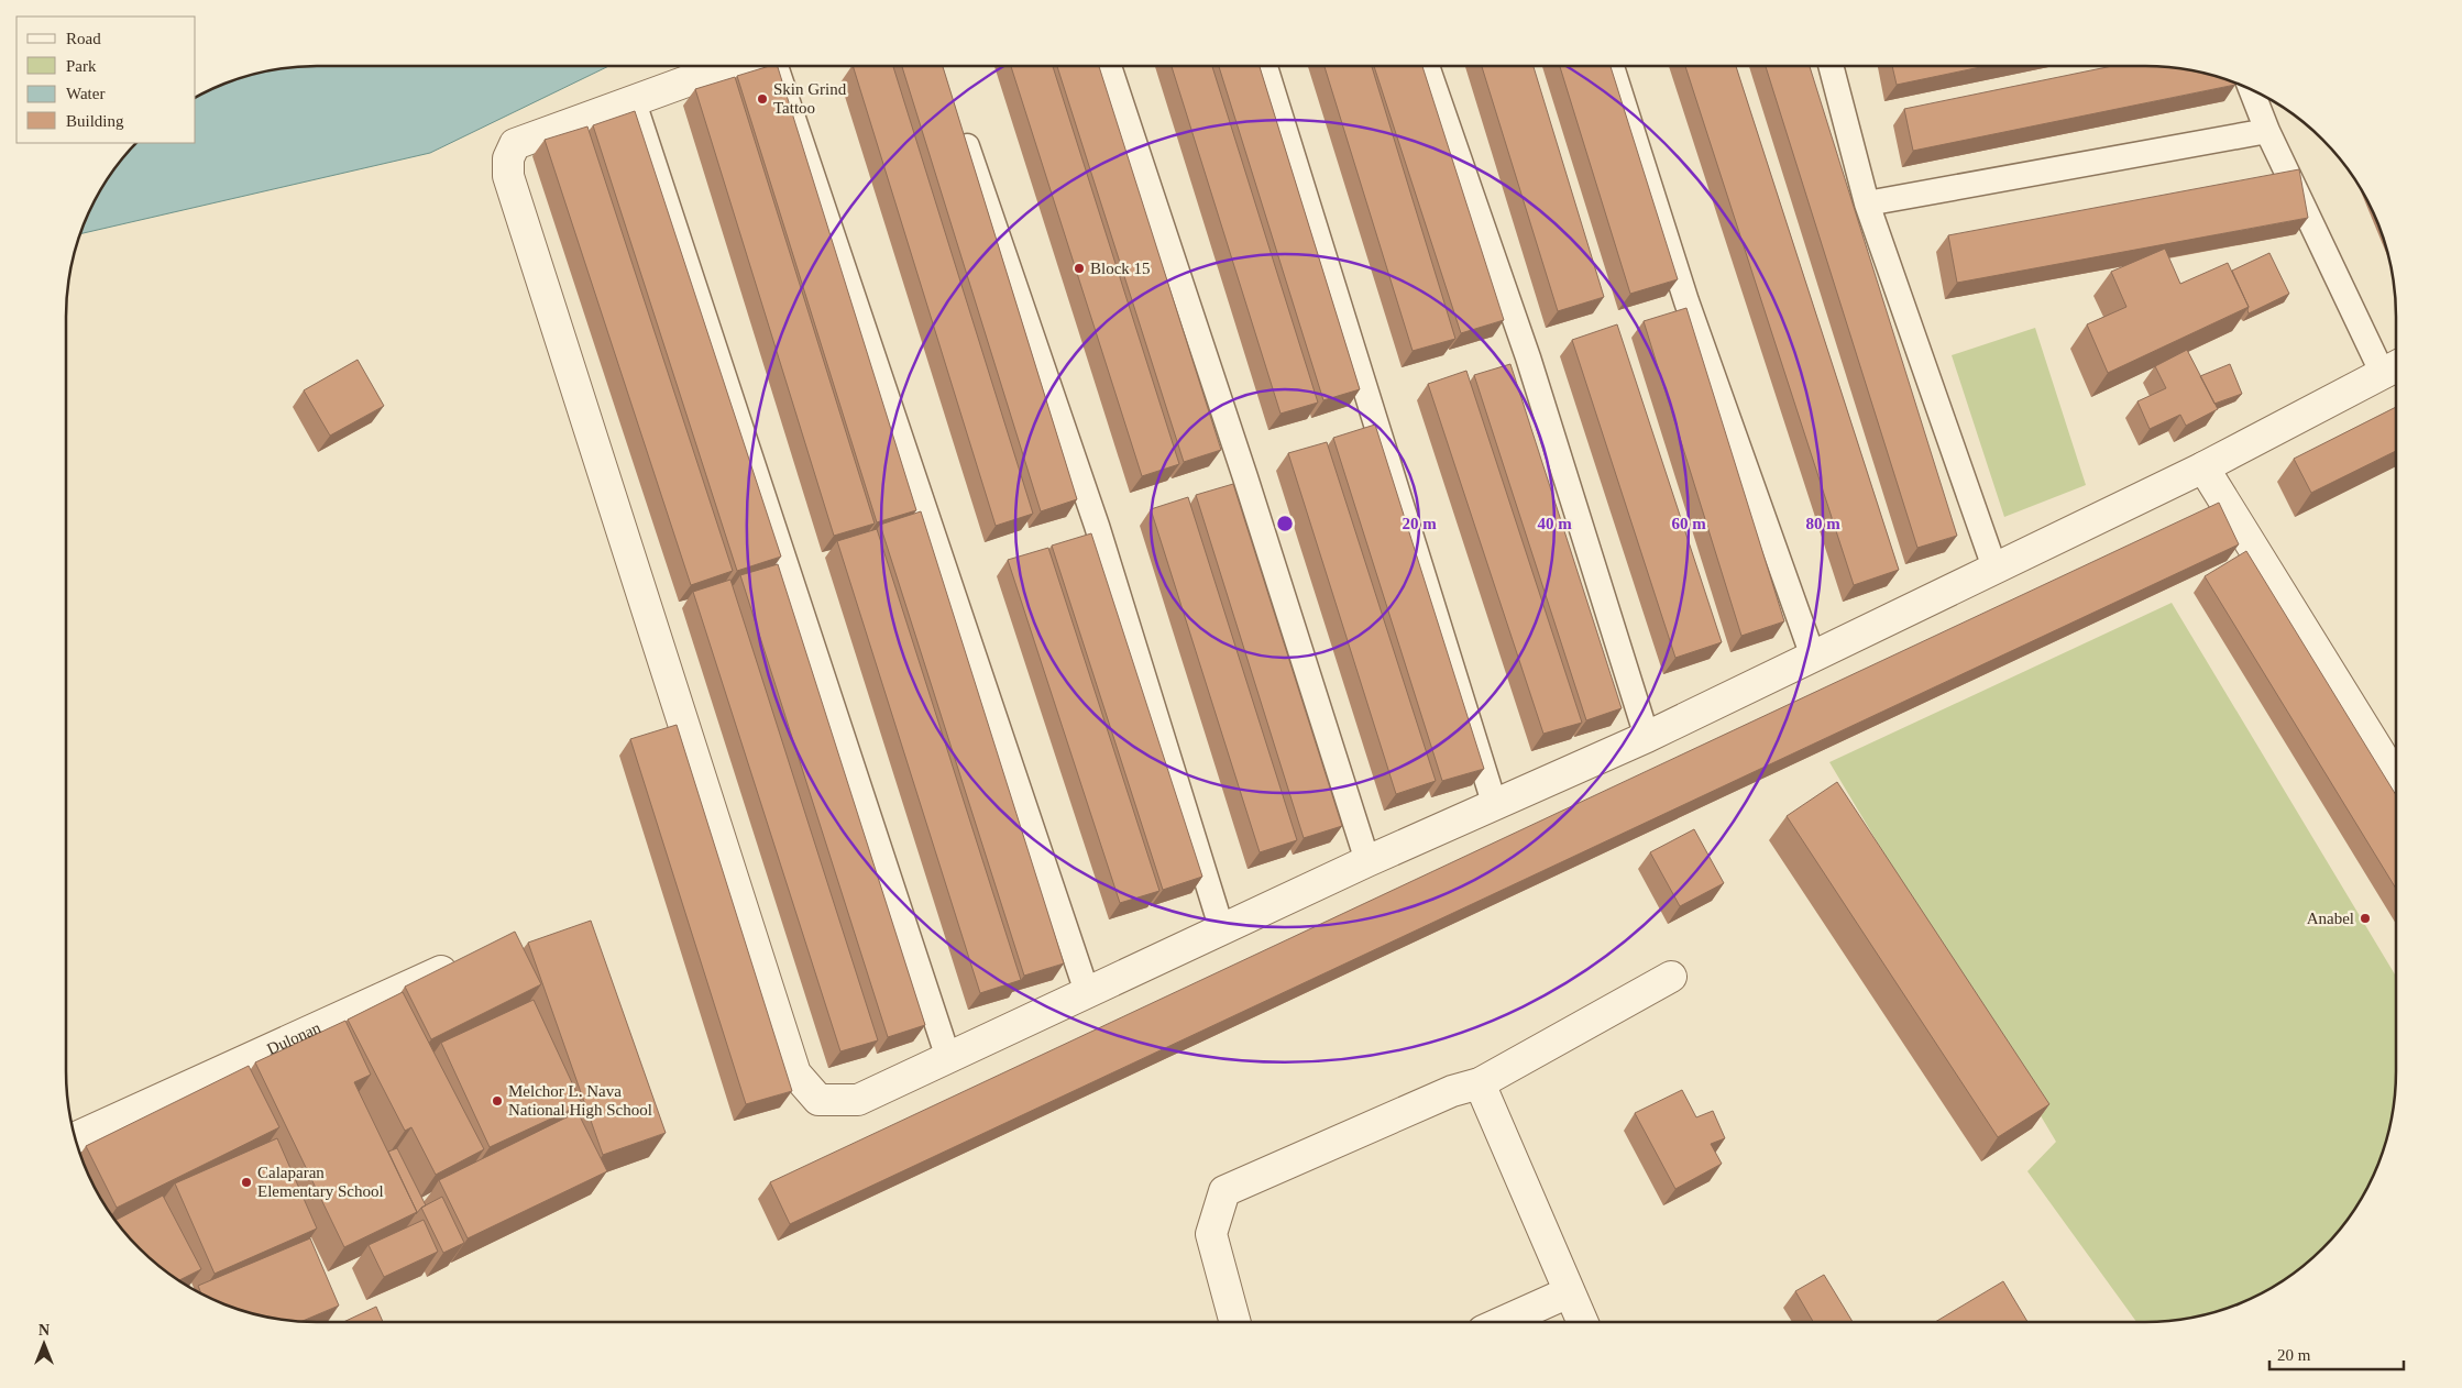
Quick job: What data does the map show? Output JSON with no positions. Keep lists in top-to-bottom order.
{
  "streets": {
    "street": ["Dulonan"]
  },
  "places": [
    "Skin Grind Tattoo",
    "Block 15",
    "Anabel",
    "Melchor L. Nava National High School",
    "Calaparan Elementary School"
  ],
  "legend": [
    "Road",
    "Park",
    "Water",
    "Building"
  ],
  "scale_bar": "20 m",
  "north": "top",
  "rings": [
    "20 m",
    "40 m",
    "60 m",
    "80 m"
  ]
}
